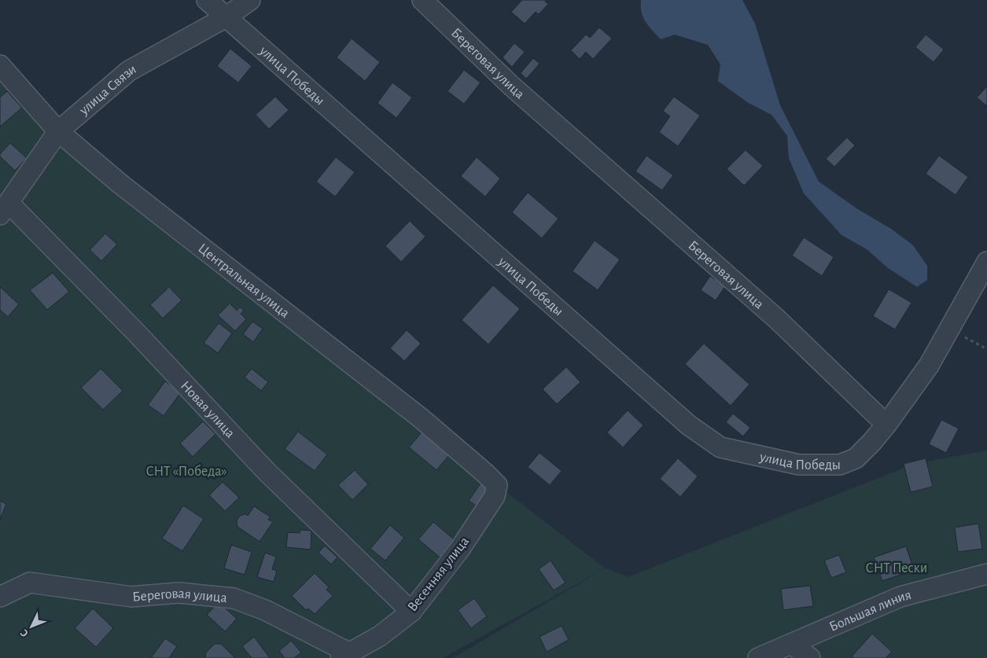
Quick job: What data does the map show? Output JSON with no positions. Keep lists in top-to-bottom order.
{
  "streets": {
    "street": [
      "Береговая улица",
      "улица Победы",
      "улица Связи",
      "Центральная улица",
      "Новая улица",
      "Весенняя улица",
      "Большая линия"
    ]
  },
  "crossings": [
    ["Береговая улица", "улица Победы"],
    ["Береговая улица", "Весенняя улица"],
    ["улица Победы", "улица Связи"],
    ["улица Связи", "Центральная улица"],
    ["улица Связи", "Новая улица"],
    ["Центральная улица", "Весенняя улица"],
    ["Новая улица", "Весенняя улица"]
  ],
  "parks": ["СНТ «Победа»", "СНТ Пески"],
  "north": "bottom left"
}
